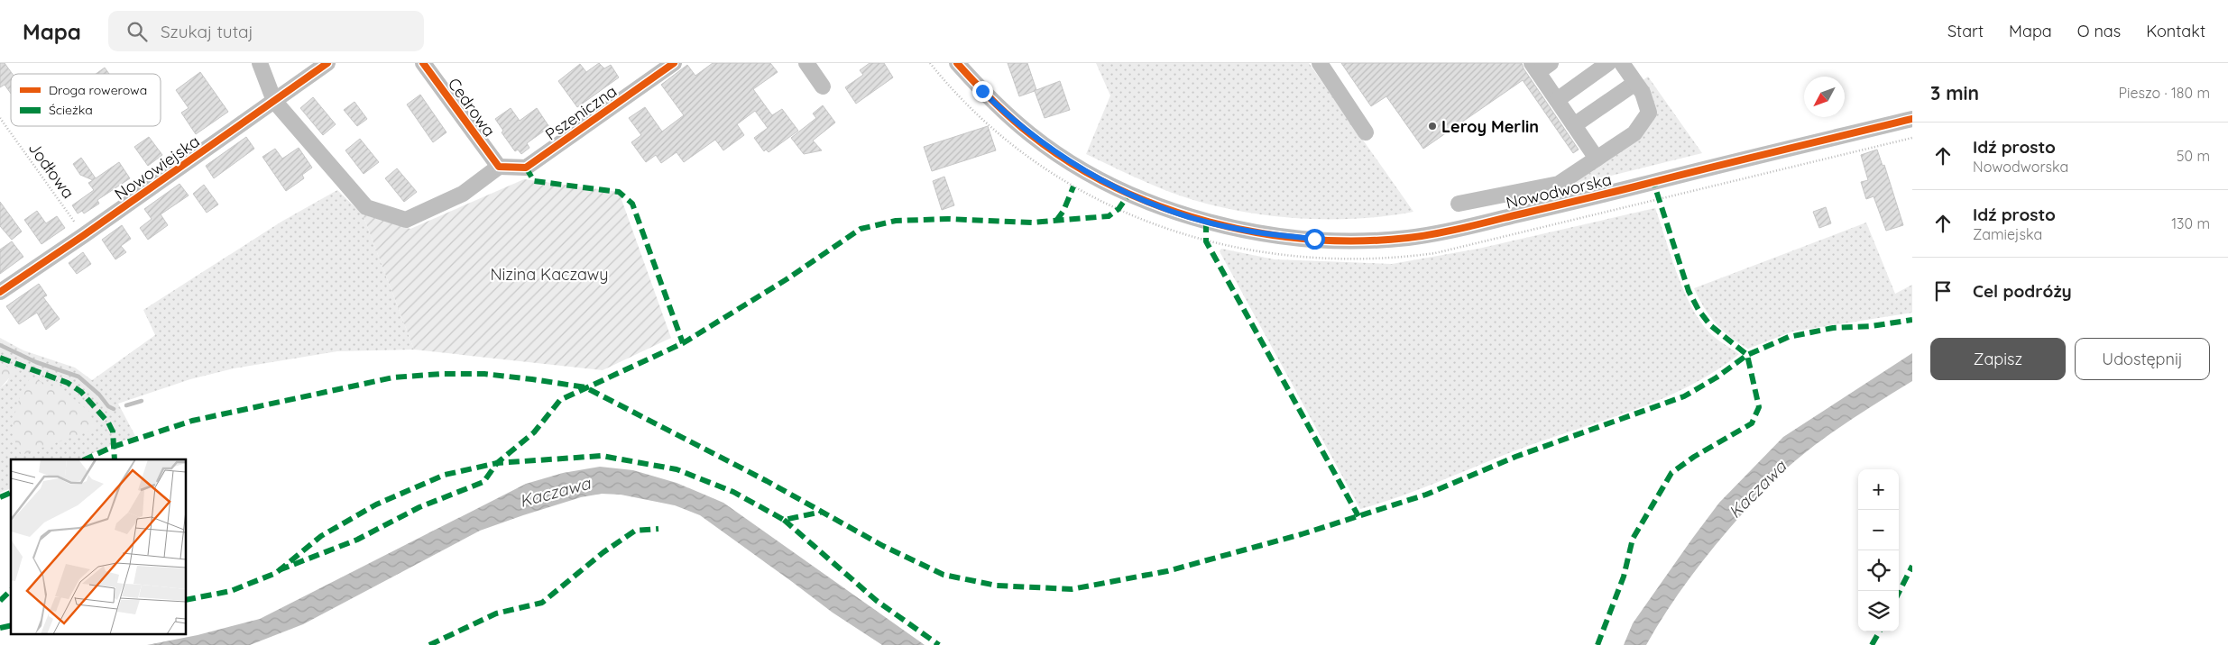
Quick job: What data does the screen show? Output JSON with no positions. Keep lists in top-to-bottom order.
{
  "streets": {
    "street": [
      "Cedrowa",
      "Pszeniczna",
      "Nowowiejska",
      "Nowodworska"
    ],
    "path": ["Jodłowa"]
  },
  "crossings": [
    ["Cedrowa", "Pszeniczna"],
    ["Nowowiejska", "Jodłowa"]
  ],
  "water": ["Kaczawa"],
  "parks": ["Nizina Kaczawy"],
  "places": ["Leroy Merlin"],
  "legend": ["Droga rowerowa", "Ścieżka"],
  "north": "bottom left",
  "page": {
    "header": "Mapa",
    "search": "Szukaj tutaj",
    "nav": [
      "Start",
      "Mapa",
      "O nas",
      "Kontakt"
    ],
    "heading": ["3 min", "Pieszo · 180 m"],
    "list": [
      ["Idź prosto", "Nowodworska", "50 m"],
      ["Idź prosto", "Zamiejska", "130 m"],
      "Cel podróży"
    ],
    "buttons": ["Zapisz", "Udostępnij"],
    "map_buttons": ["+", "−"]
  }
}
